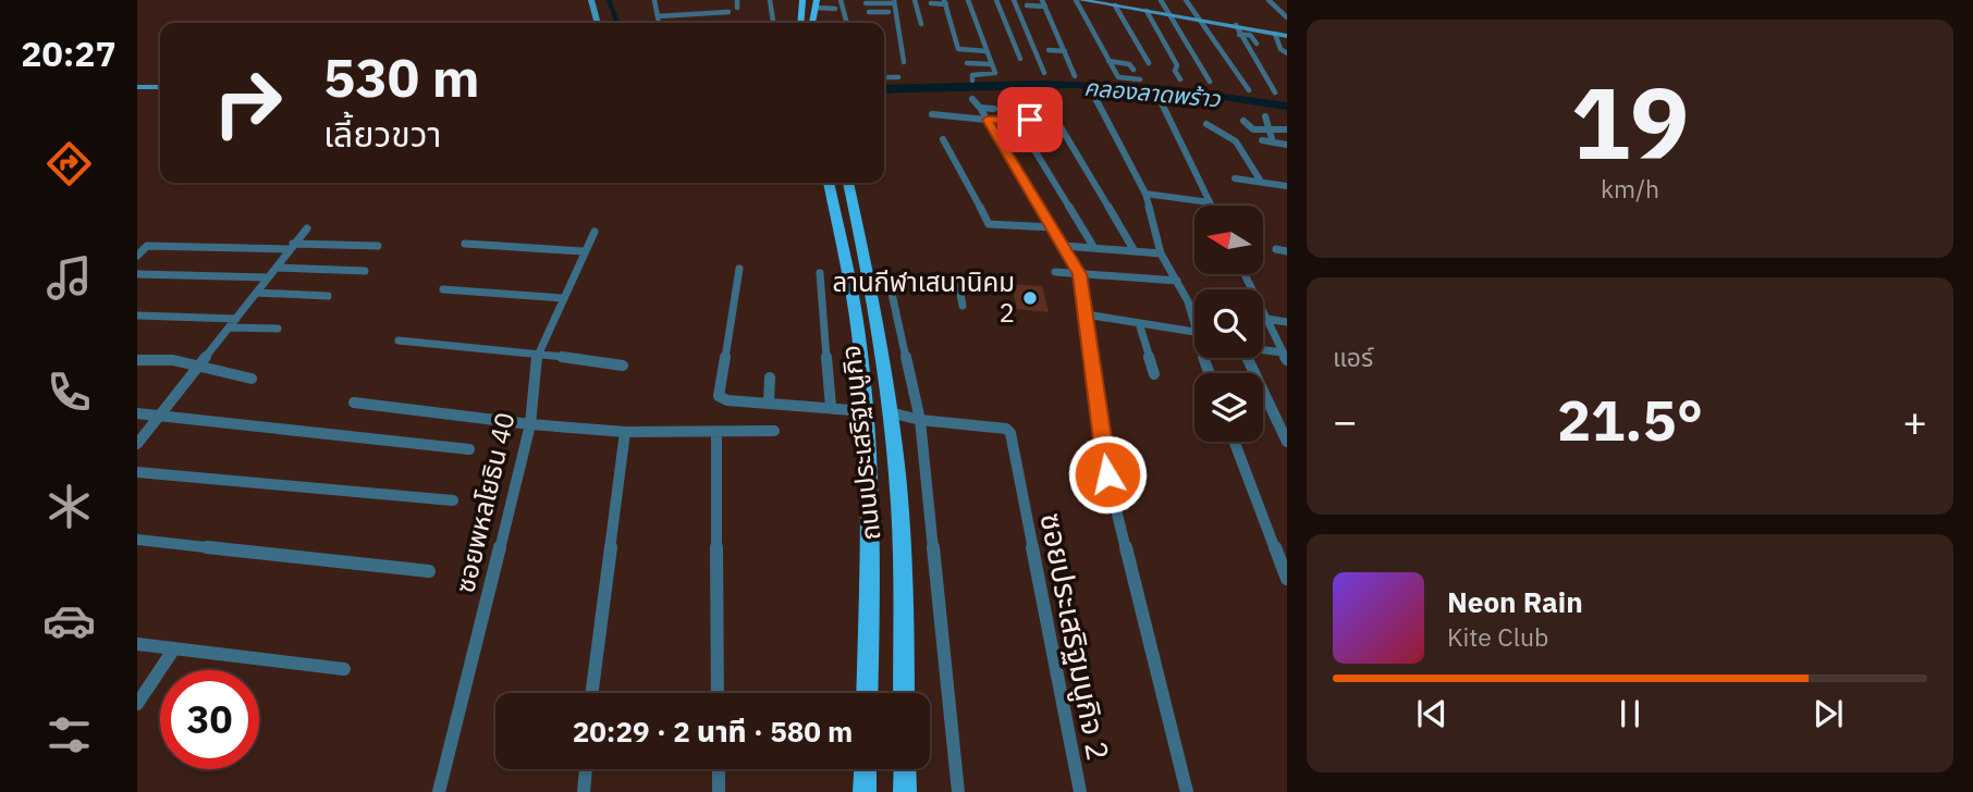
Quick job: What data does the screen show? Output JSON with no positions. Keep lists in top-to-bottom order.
{
  "streets": {
    "main road": ["ถนนประเสริฐมนูกิจ"],
    "street": ["ซอยพหลโยธิน 40", "ซอยประเสริฐมนูกิจ 2"]
  },
  "crossings": [
    ["ถนนประเสริฐมนูกิจ", "ซอยประเสริฐมนูกิจ 2"]
  ],
  "water": ["คลองลาดพร้าว"],
  "places": ["ลานกีฬาเสนานิคม 2"],
  "north": "left",
  "page": {
    "tabs": "20:27",
    "tile": [
      ["19", "km/h"],
      "แอร์"
    ],
    "turn": ["530 m", "เลี้ยวขวา"],
    "heat": ["−", "21.5°", "+"],
    "song": ["Neon Rain", "Kite Club"],
    "limit": "30",
    "trip": "20:29 · 2 นาที · 580 m"
  }
}
